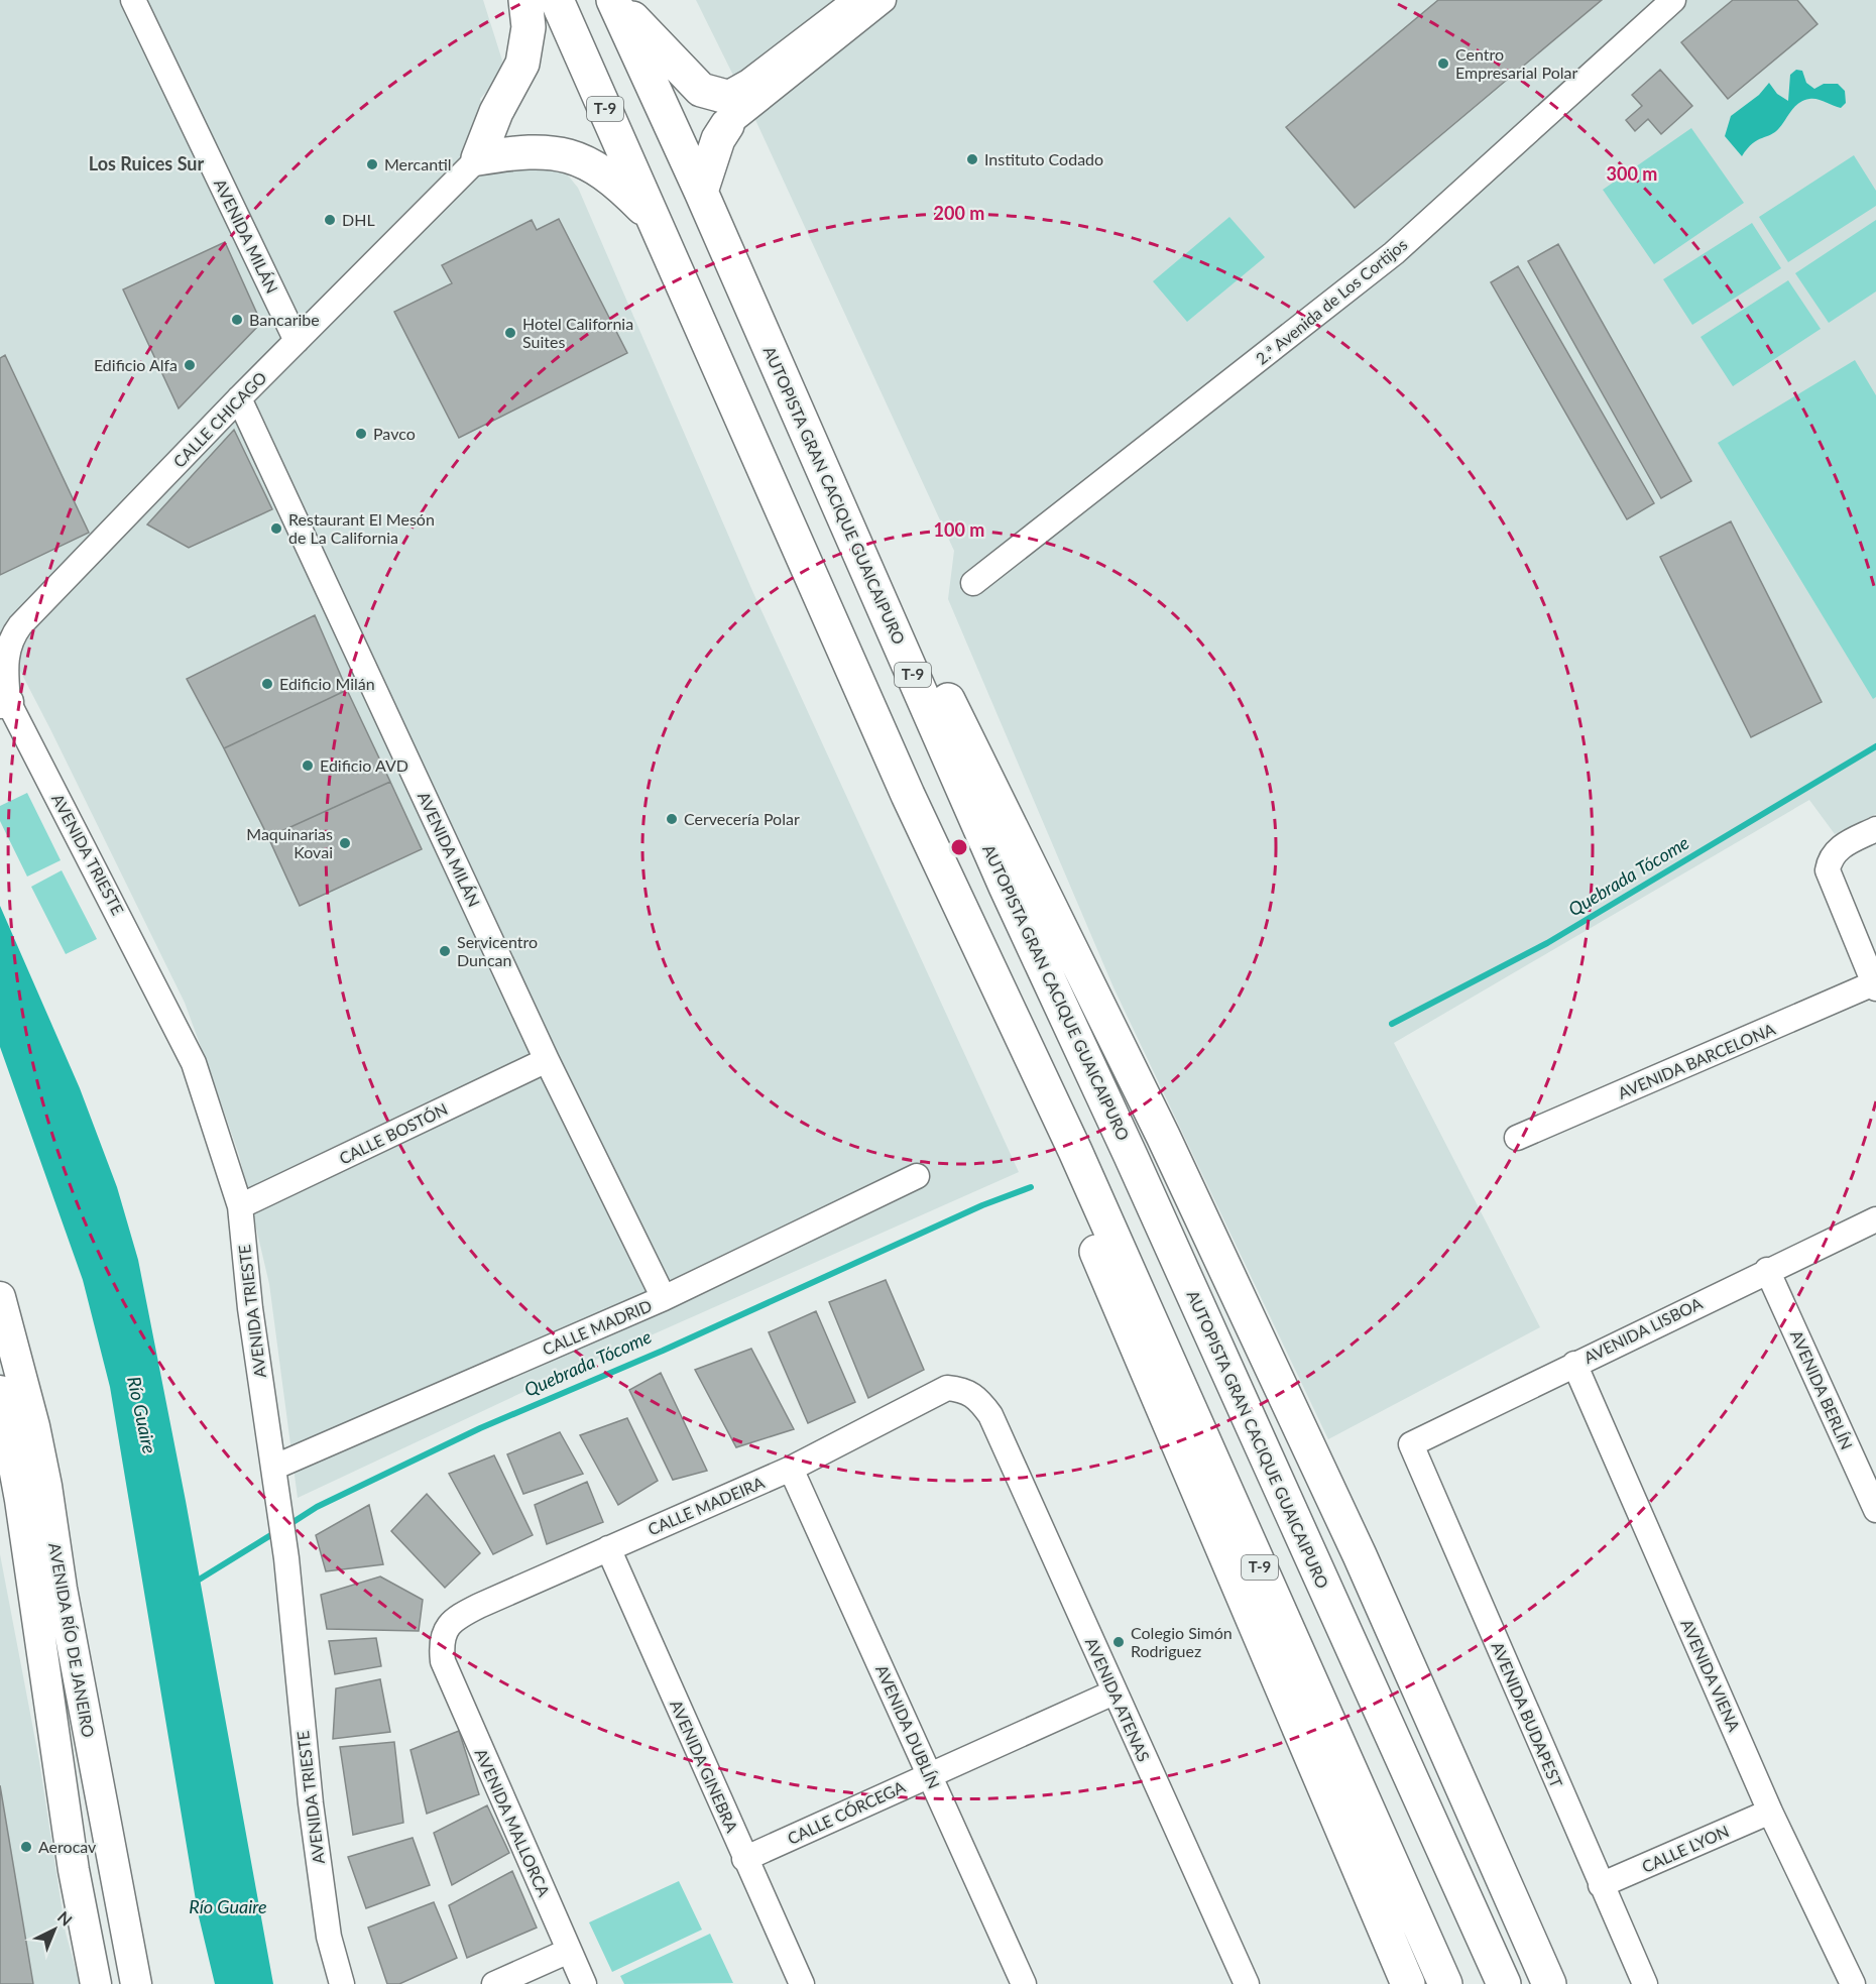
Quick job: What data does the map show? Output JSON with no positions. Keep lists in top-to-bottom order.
{
  "streets": {
    "highway": ["T-9", "AUTOPISTA GRAN CACIQUE GUAICAIPURO"],
    "street": [
      "AVENIDA MILÁN",
      "2.ª Avenida de Los Cortijos",
      "CALLE CHICAGO",
      "AVENIDA TRIESTE",
      "AVENIDA BARCELONA",
      "CALLE BOSTÓN",
      "CALLE MADRID",
      "AVENIDA LISBOA",
      "AVENIDA BERLÍN",
      "CALLE MADEIRA",
      "AVENIDA RÍO DE JANEIRO",
      "AVENIDA VIENA",
      "AVENIDA ATENAS",
      "AVENIDA BUDAPEST",
      "AVENIDA DUBLÍN",
      "AVENIDA GINEBRA",
      "CALLE CÓRCEGA",
      "AVENIDA MALLORCA",
      "CALLE LYON"
    ]
  },
  "crossings": [
    ["AVENIDA MILÁN", "CALLE CHICAGO"],
    ["AVENIDA MILÁN", "CALLE BOSTÓN"],
    ["AVENIDA MILÁN", "CALLE MADRID"],
    ["CALLE CHICAGO", "AVENIDA TRIESTE"],
    ["AVENIDA TRIESTE", "CALLE BOSTÓN"],
    ["AVENIDA TRIESTE", "CALLE MADRID"],
    ["AVENIDA LISBOA", "AVENIDA BERLÍN"],
    ["AVENIDA LISBOA", "AVENIDA VIENA"],
    ["AVENIDA LISBOA", "AVENIDA BUDAPEST"],
    ["CALLE MADEIRA", "AVENIDA ATENAS"],
    ["CALLE MADEIRA", "AVENIDA DUBLÍN"],
    ["CALLE MADEIRA", "AVENIDA GINEBRA"],
    ["CALLE MADEIRA", "AVENIDA MALLORCA"],
    ["AVENIDA VIENA", "CALLE LYON"],
    ["AVENIDA ATENAS", "CALLE CÓRCEGA"],
    ["AVENIDA BUDAPEST", "CALLE LYON"],
    ["AVENIDA DUBLÍN", "CALLE CÓRCEGA"],
    ["AVENIDA GINEBRA", "CALLE CÓRCEGA"]
  ],
  "districts": ["Los Ruices Sur"],
  "water": ["Quebrada Tócome", "Río Guaire"],
  "places": [
    "Centro Empresarial Polar",
    "Instituto Codado",
    "Mercantil",
    "DHL",
    "Bancaribe",
    "Hotel California Suites",
    "Edificio Alfa",
    "Pavco",
    "Restaurant El Mesón de La California",
    "Edificio Milán",
    "Edificio AVD",
    "Cervecería Polar",
    "Maquinarias Kovai",
    "Servicentro Duncan",
    "Colegio Simón Rodriguez",
    "Aerocav"
  ],
  "north": "top right",
  "rings": ["300 m", "200 m", "100 m"]
}
